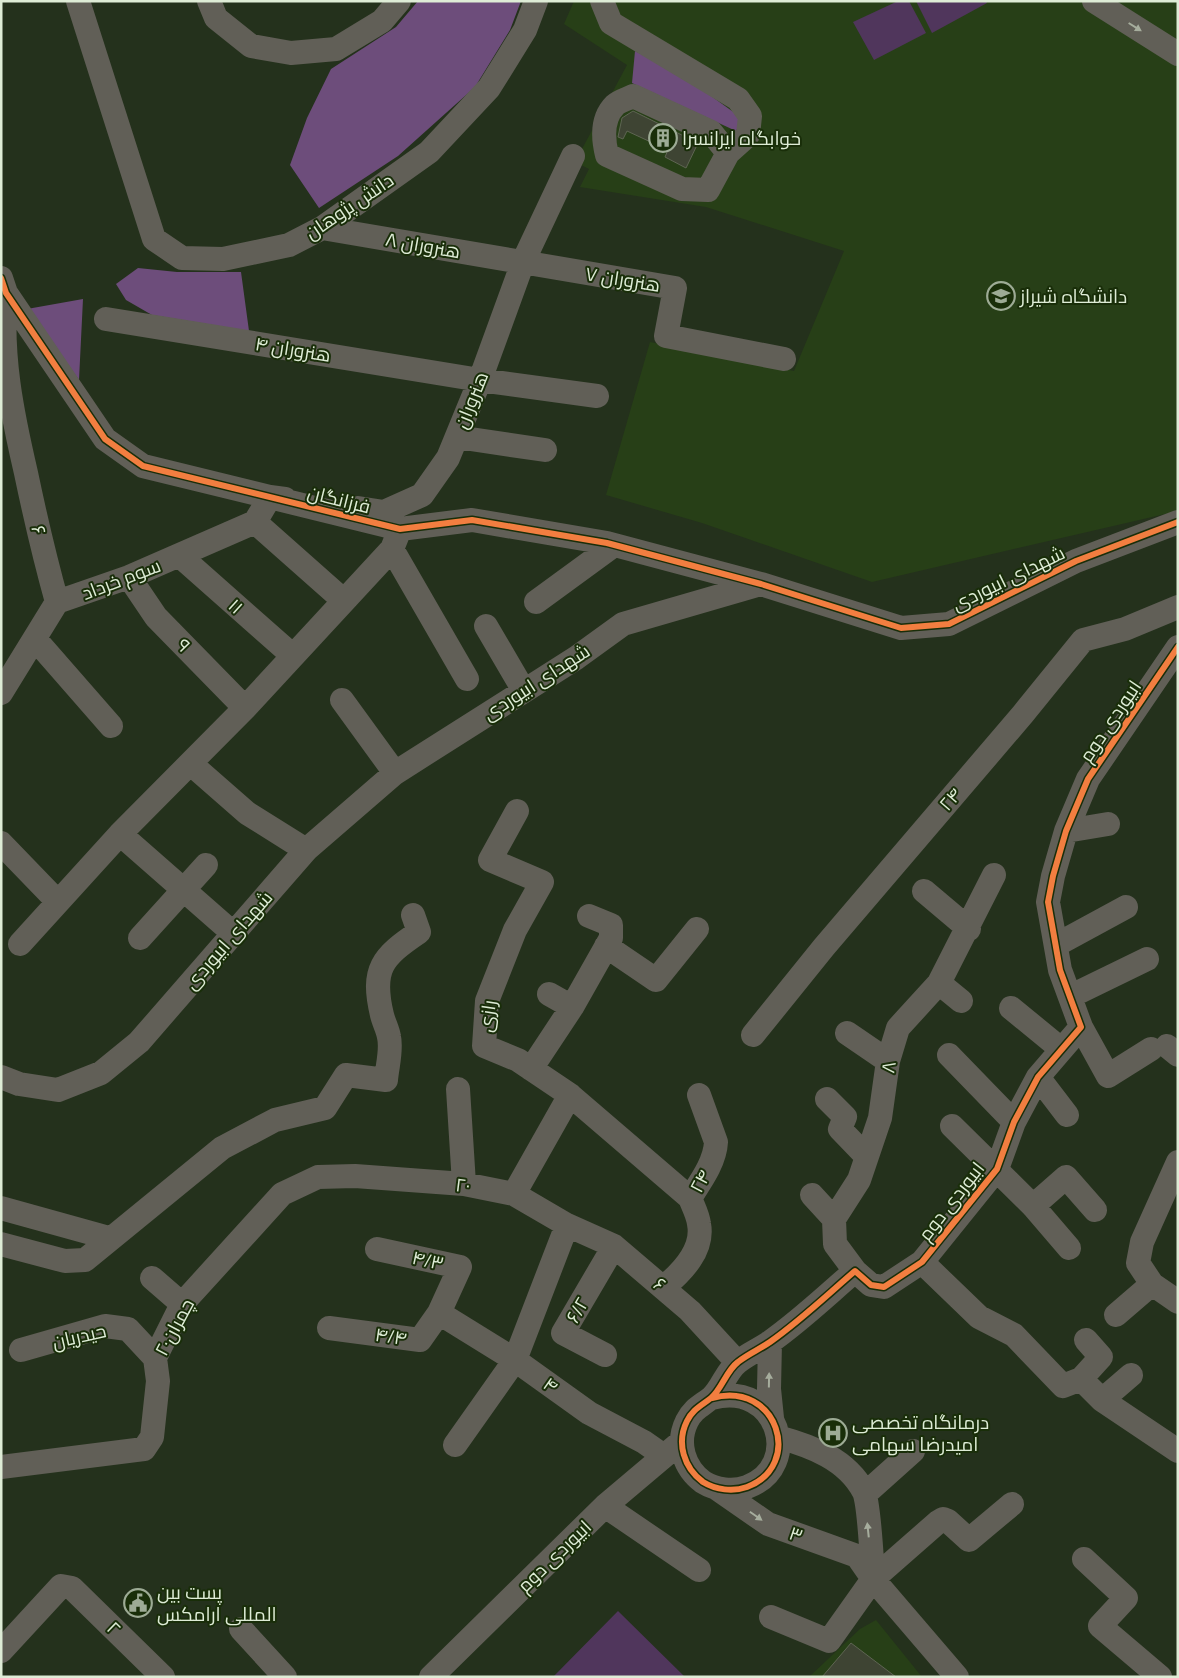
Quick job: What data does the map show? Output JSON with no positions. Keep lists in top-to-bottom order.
{
  "streets": {
    "street": [
      "دانش پژوهان",
      "هنروران ۸",
      "هنروران ۷",
      "هنروران ۴",
      "هنروران",
      "فرزانگان",
      "۶",
      "شهدای ابیوردی",
      "سوم خرداد",
      "۱۱",
      "۹",
      "ابیوردی دوم",
      "۲۴",
      "رازی",
      "۸",
      "۲۰",
      "۴/۳",
      "۶/۲",
      "چمران۲۰",
      "حیدریان",
      "۴/۴",
      "۴",
      "۳",
      "۲"
    ]
  },
  "crossings": [
    ["دانش پژوهان", "هنروران ۸"],
    ["هنروران ۸", "هنروران ۷"],
    ["هنروران ۸", "هنروران"],
    ["هنروران ۷", "هنروران"],
    ["هنروران ۴", "هنروران"],
    ["هنروران", "فرزانگان"],
    ["فرزانگان", "۶"],
    ["فرزانگان", "شهدای ابیوردی"],
    ["۶", "سوم خرداد"],
    ["۶", "۲۴"],
    ["۶", "۲۰"],
    ["۶", "۶/۲"],
    ["سوم خرداد", "۱۱"],
    ["سوم خرداد", "۹"],
    ["ابیوردی دوم", "۴"],
    ["ابیوردی دوم", "۳"],
    ["۲۴", "رازی"],
    ["۲۰", "چمران۲۰"],
    ["۴/۳", "۴/۴"],
    ["۴/۳", "۴"],
    ["چمران۲۰", "حیدریان"],
    ["۴/۴", "۴"],
    ["۴", "۳"]
  ],
  "places": {
    "building": ["خوابگاه ایرانسرا"],
    "school or university": ["دانشگاه شیراز"],
    "hospital": ["درمانگاه تخصصی امیدرضا سهامی"],
    "public building": ["پست بین المللی ارامکس"]
  }
}
